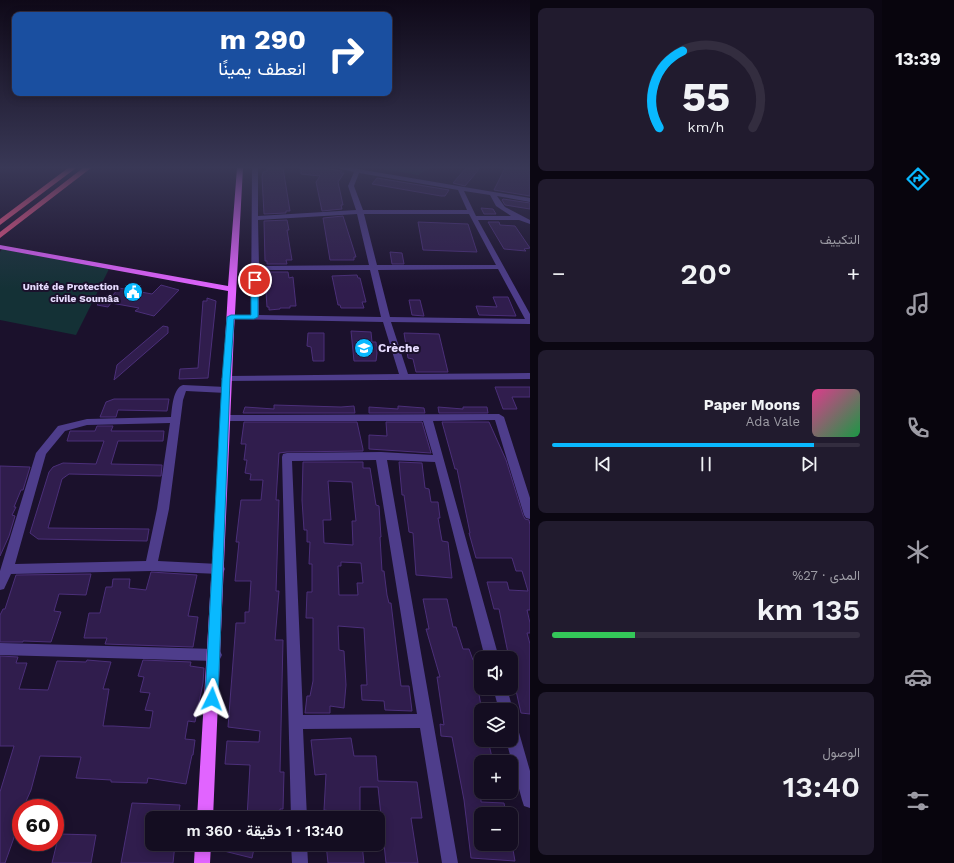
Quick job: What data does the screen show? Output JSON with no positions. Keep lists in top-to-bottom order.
{
  "places": {
    "public building": ["Unité de Protection civile Soumâa"],
    "school or university": ["Crèche"]
  },
  "page": {
    "tabs": "13:39",
    "turn": ["290 m", "انعطف يمينًا"],
    "tile": [
      "التكييف",
      ["المدى · 27%", "135 km"],
      ["الوصول", "13:40"]
    ],
    "heat": ["−", "20°", "+"],
    "song": ["Paper Moons", "Ada Vale"],
    "map_buttons": ["+", "−"],
    "limit": "60",
    "trip": "13:40 · 1 دقيقة · 360 m",
    "gauge": ["55", "km/h"]
  }
}
